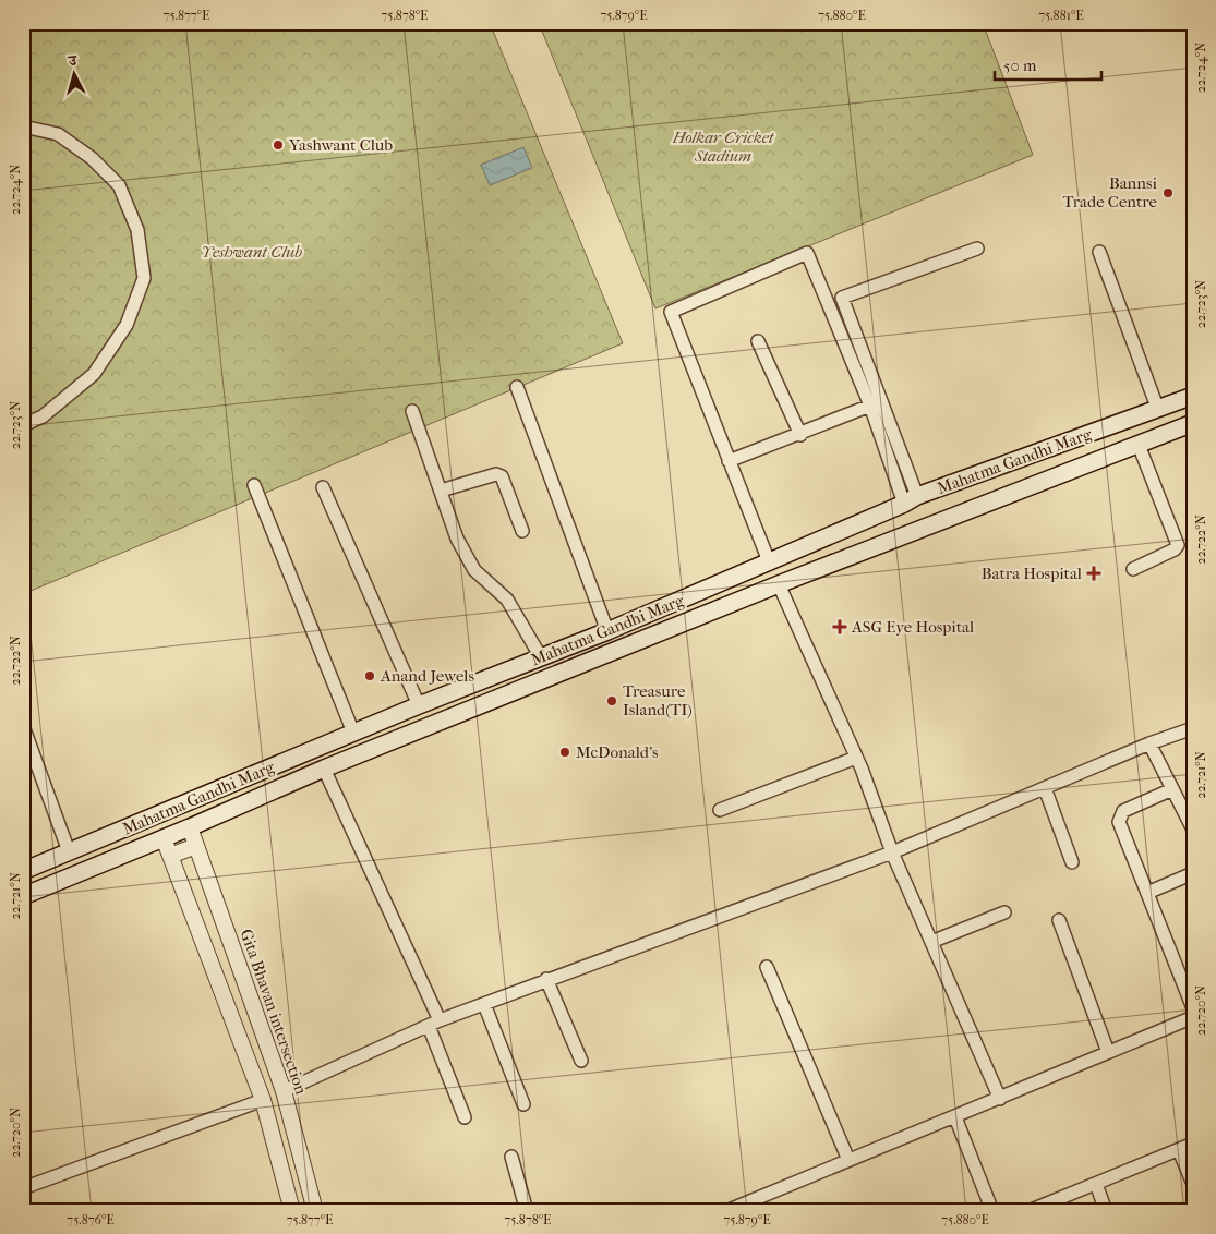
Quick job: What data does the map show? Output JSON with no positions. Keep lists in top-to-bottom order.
{
  "streets": {
    "main road": ["Mahatma Gandhi Marg"],
    "street": ["Gita Bhavan intersection"]
  },
  "crossings": [
    ["Mahatma Gandhi Marg", "Gita Bhavan intersection"]
  ],
  "parks": ["Holkar Cricket Stadium", "Yeshwant Club"],
  "places": {
    "other": [
      "Yashwant Club",
      "Bannsi Trade Centre",
      "Anand Jewels",
      "Treasure Island(TI)",
      "McDonald's"
    ],
    "health": ["Batra Hospital", "ASG Eye Hospital"]
  },
  "scale_bar": "50 m",
  "north": "top",
  "coordinates": [
    "75.877°E",
    "75.878°E",
    "75.879°E",
    "75.880°E",
    "75.881°E",
    "22.724°N",
    "22.723°N",
    "22.722°N",
    "22.721°N",
    "22.720°N",
    "75.876°E"
  ]
}
